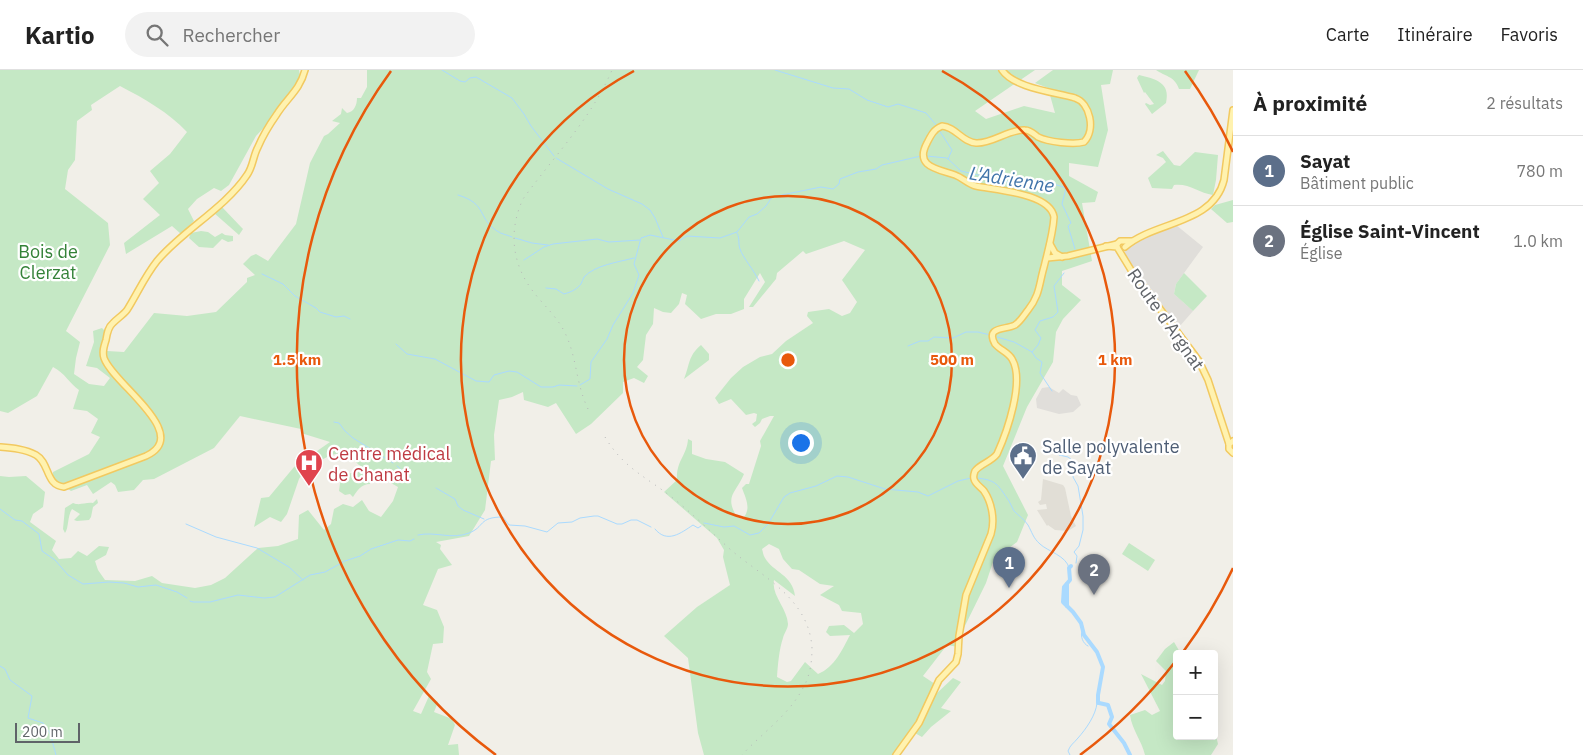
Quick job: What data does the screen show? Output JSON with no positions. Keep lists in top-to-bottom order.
{
  "streets": {
    "main road": ["Route d'Argnat"]
  },
  "water": ["L'Adrienne"],
  "parks": ["Bois de Clerzat"],
  "places": {
    "public building": ["Salle polyvalente de Sayat"],
    "hospital": ["Centre médical de Chanat"]
  },
  "scale_bar": "200 m",
  "page": {
    "header": "Kartio",
    "search": "Rechercher",
    "nav": ["Carte", "Itinéraire", "Favoris"],
    "heading": ["À proximité", "2 résultats"],
    "list": [
      {
        "mark": "1",
        "name": "Sayat",
        "note": "Bâtiment public",
        "value": "780 m"
      },
      {
        "mark": "2",
        "name": "Église Saint-Vincent",
        "note": "Église",
        "value": "1.0 km"
      }
    ],
    "pins": ["1", "2"],
    "map_buttons": ["+", "−"],
    "scale": "200 m"
  },
  "rings": ["500 m", "1 km", "1.5 km"]
}
